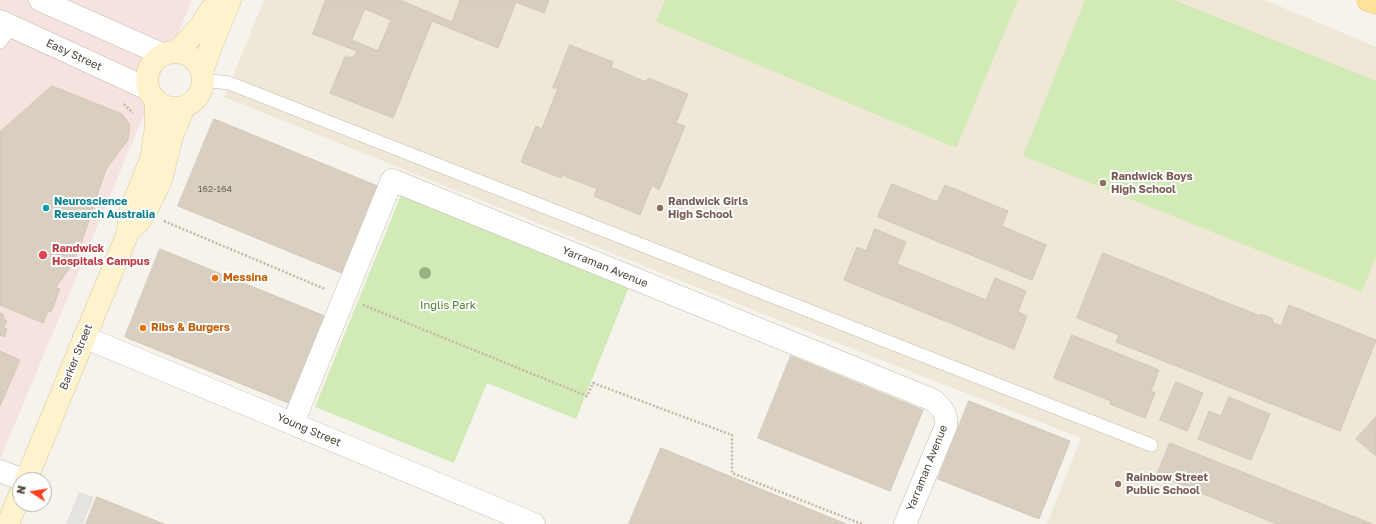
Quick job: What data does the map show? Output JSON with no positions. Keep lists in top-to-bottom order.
{
  "streets": {
    "main road": ["Barker Street"],
    "street": ["Easy Street", "Yarraman Avenue", "Young Street"]
  },
  "crossings": [
    ["Easy Street", "Barker Street"],
    ["Yarraman Avenue", "Young Street"],
    ["Barker Street", "Young Street"]
  ],
  "parks": ["Inglis Park"],
  "places": [
    "Randwick Boys High School",
    "Neuroscience Research Australia",
    "Randwick Girls High School",
    "Randwick Hospitals Campus",
    "Messina",
    "Ribs & Burgers",
    "Rainbow Street Public School"
  ],
  "house_numbers": ["162-164"],
  "north": "left"
}
